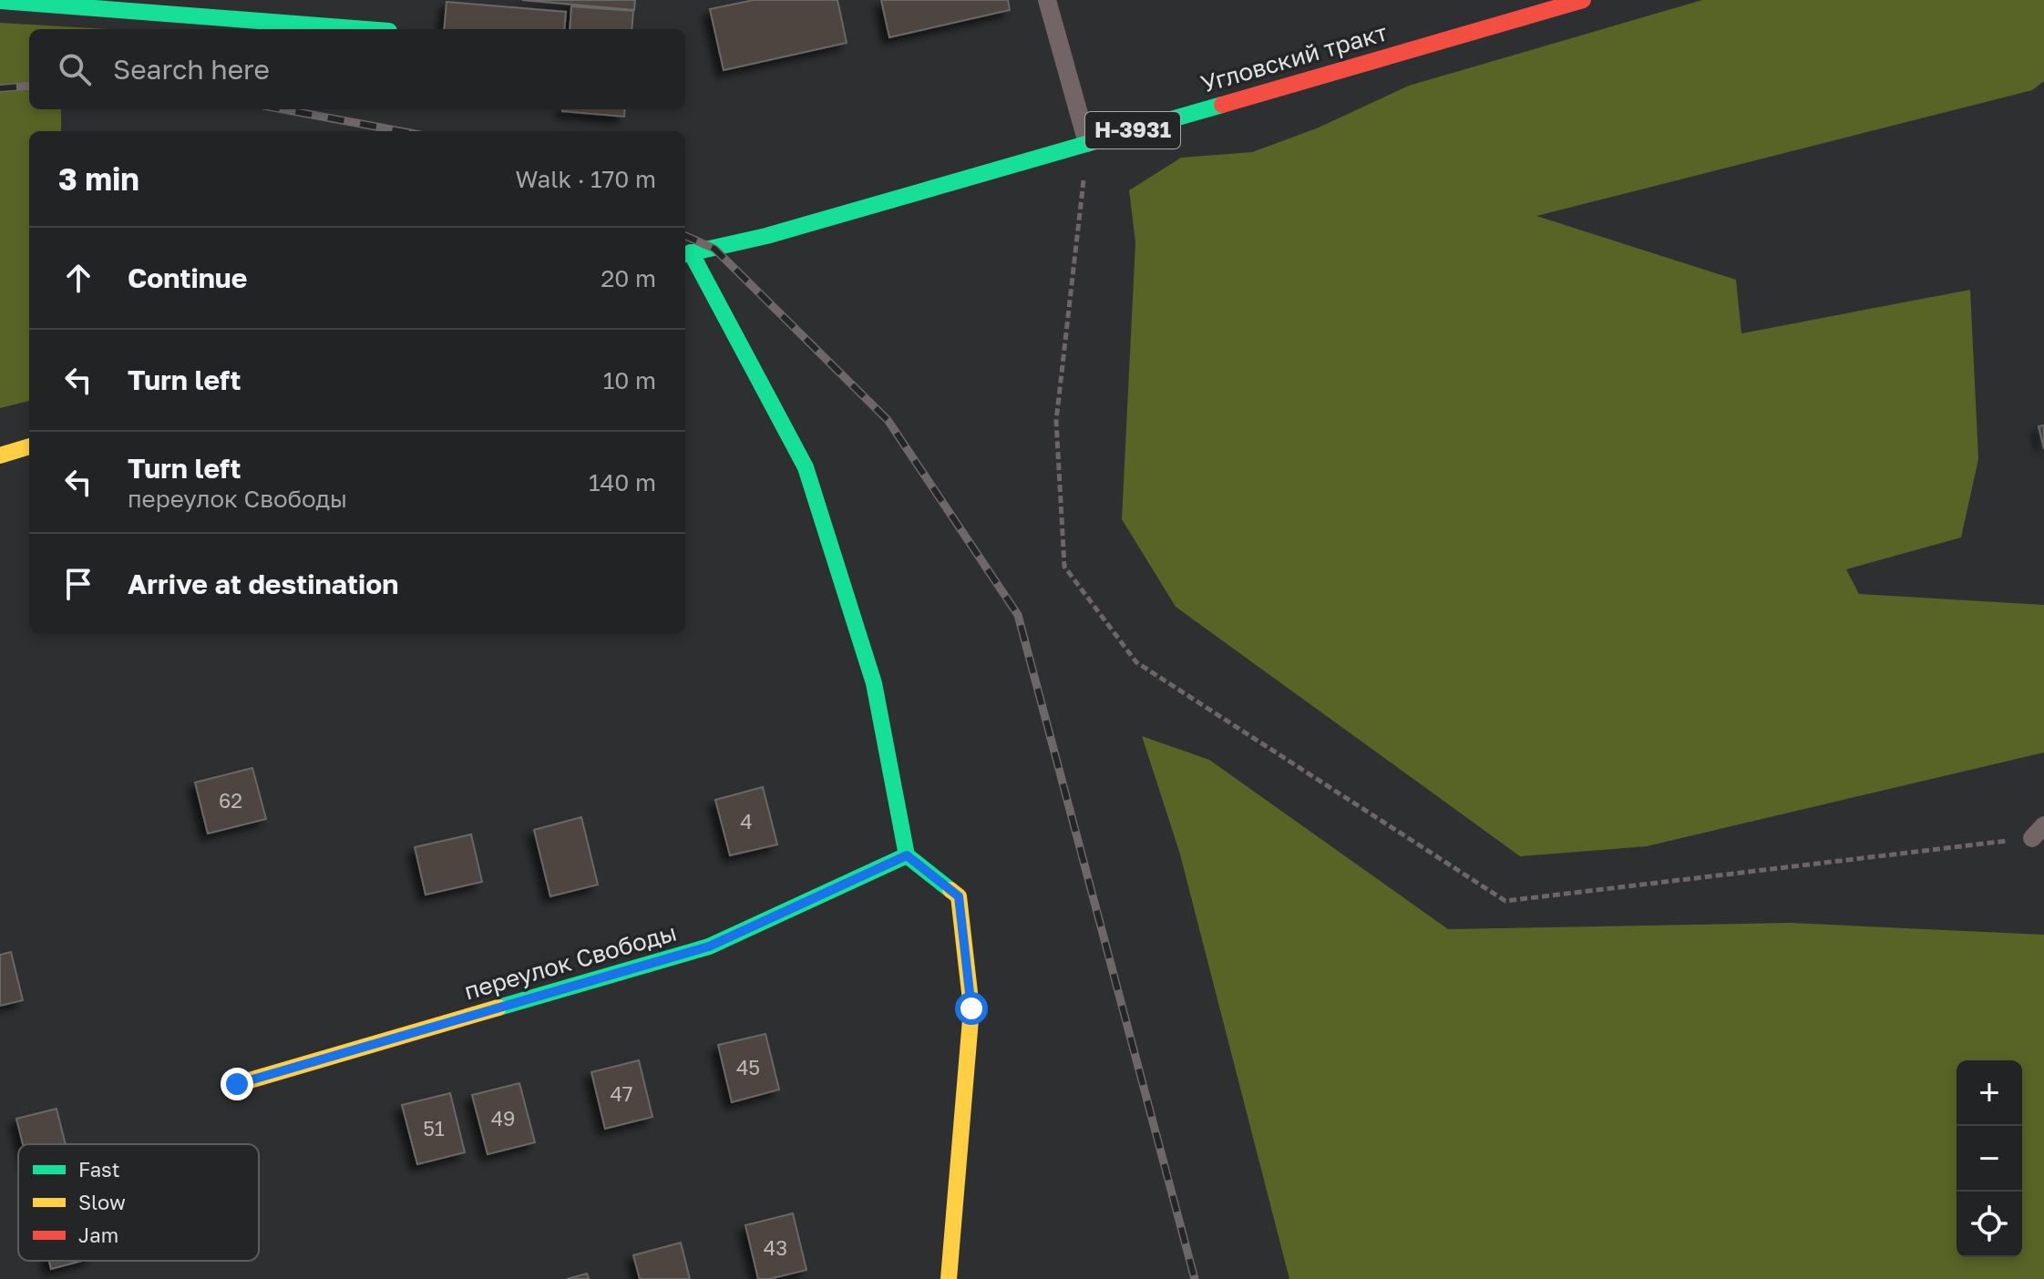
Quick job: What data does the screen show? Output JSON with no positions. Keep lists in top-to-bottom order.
{
  "streets": {
    "main road": ["Угловский тракт", "Н-3931", "переулок Свободы"]
  },
  "house_numbers": [
    "62",
    "4",
    "45",
    "47",
    "49",
    "51",
    "43"
  ],
  "legend": ["Fast", "Slow", "Jam"],
  "page": {
    "search": "Search here",
    "heading": ["3 min", "Walk · 170 m"],
    "list": [
      ["Continue", "20 m"],
      ["Turn left", "10 m"],
      ["Turn left", "переулок Свободы", "140 m"],
      "Arrive at destination"
    ],
    "map_buttons": ["+", "−"]
  }
}
